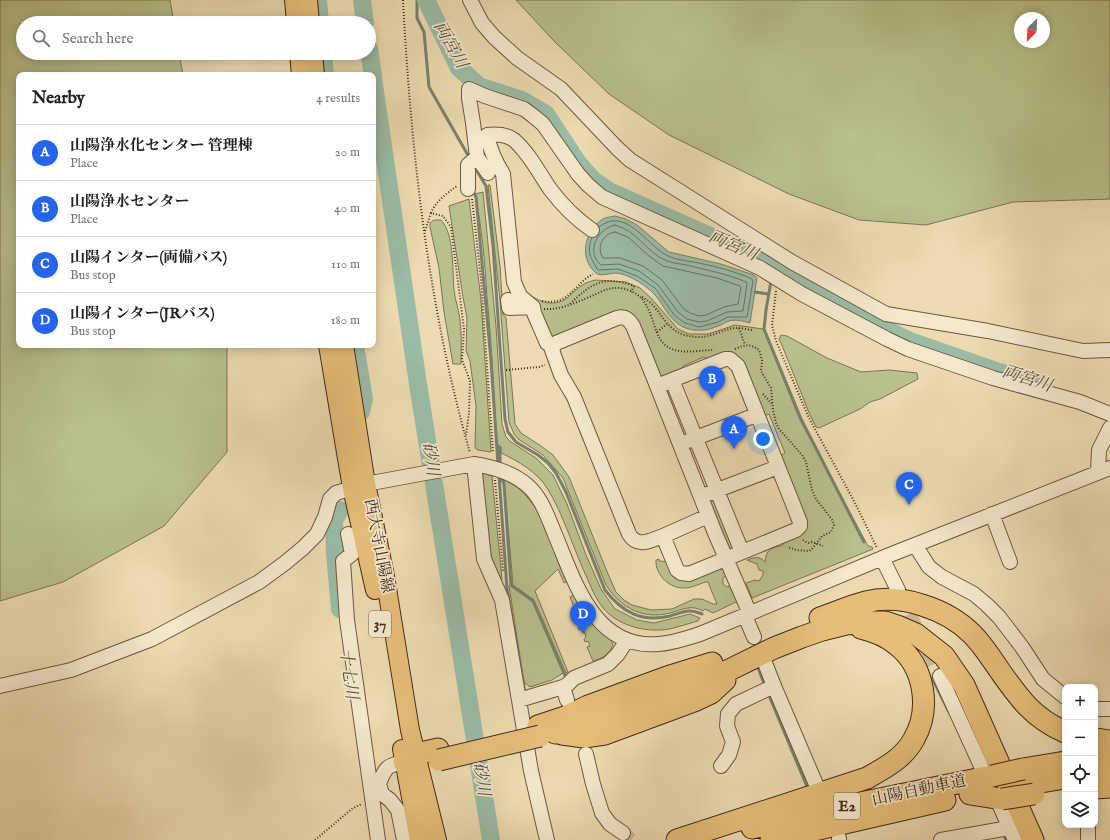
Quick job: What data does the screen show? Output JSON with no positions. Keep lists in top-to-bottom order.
{
  "streets": {
    "highway": ["山陽自動車道", "E2"],
    "main road": ["西大寺山陽線", "37"]
  },
  "water": ["両宮川", "砂川", "十七川"],
  "north": "bottom left",
  "page": {
    "search": "Search here",
    "heading": ["Nearby", "4 results"],
    "list": [
      {
        "mark": "A",
        "name": "山陽浄水化センター 管理棟",
        "note": "Place",
        "value": "20 m"
      },
      {
        "mark": "B",
        "name": "山陽浄水センター",
        "note": "Place",
        "value": "40 m"
      },
      {
        "mark": "C",
        "name": "山陽インター(両備バス)",
        "note": "Bus stop",
        "value": "110 m"
      },
      {
        "mark": "D",
        "name": "山陽インター(JRバス)",
        "note": "Bus stop",
        "value": "180 m"
      }
    ],
    "pins": [
      "B",
      "A",
      "C",
      "D"
    ],
    "map_buttons": ["+", "−"]
  }
}
